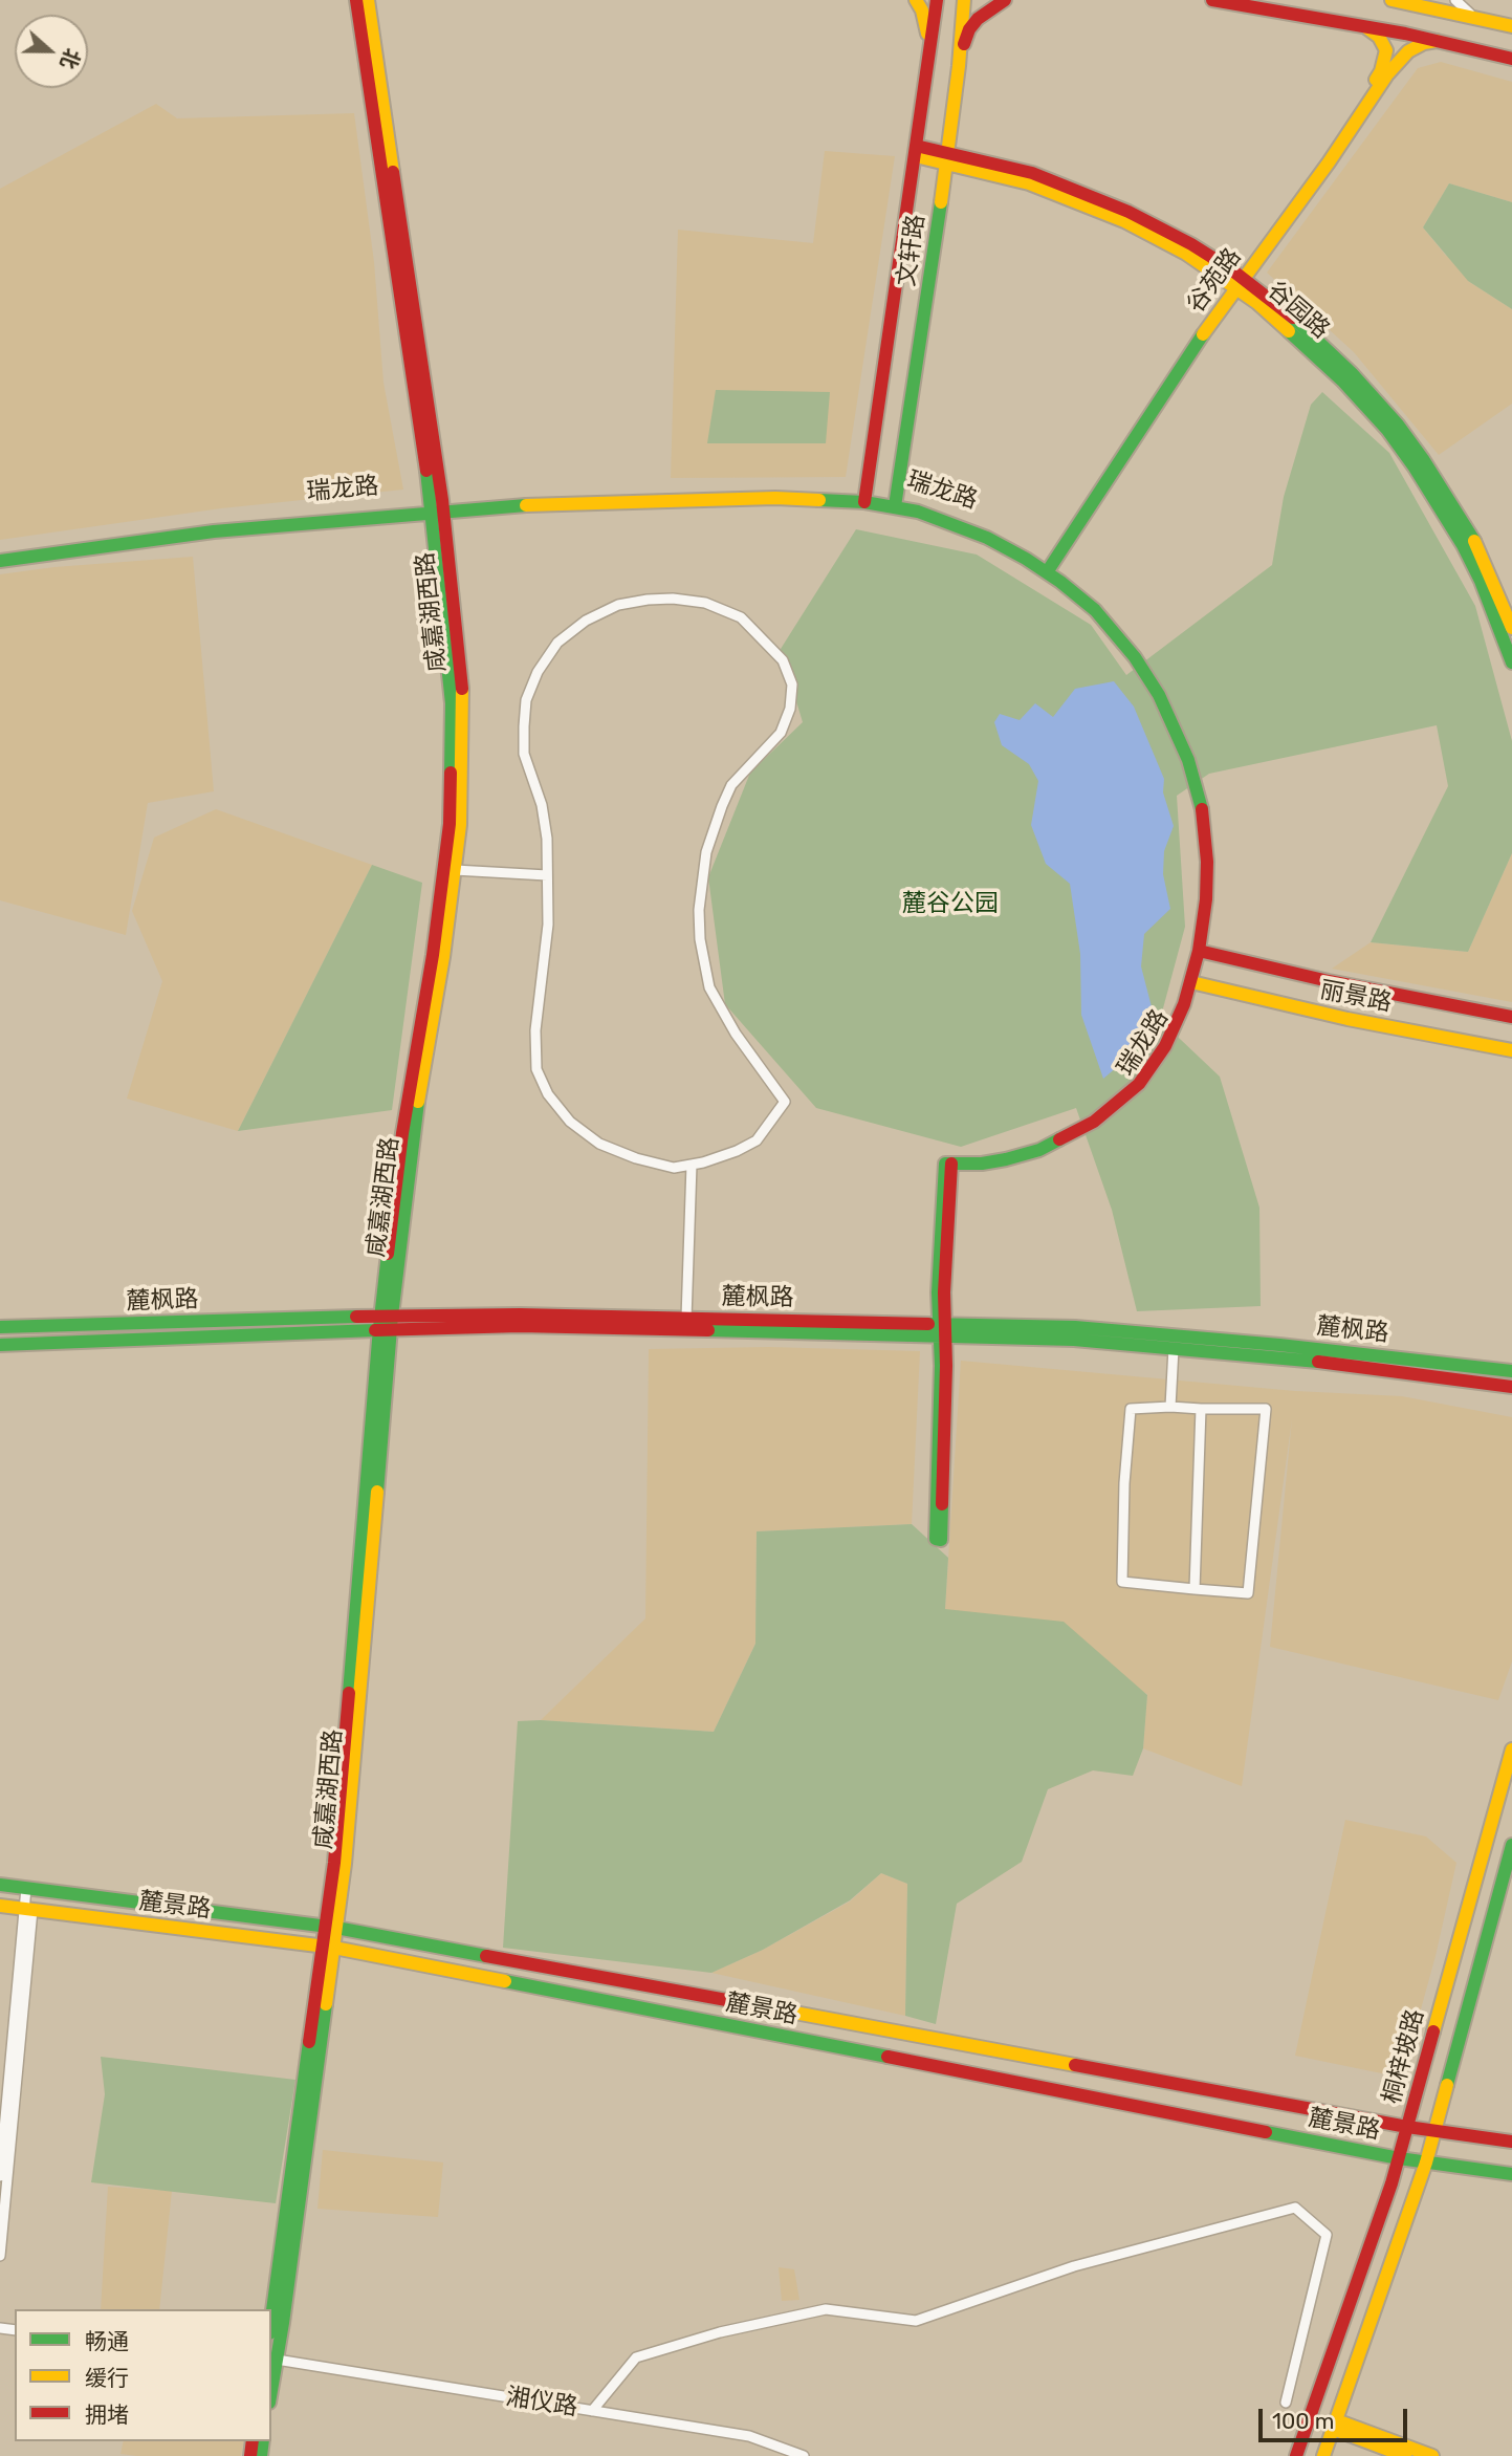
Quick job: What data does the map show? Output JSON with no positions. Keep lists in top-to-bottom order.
{
  "streets": {
    "main road": [
      "文轩路",
      "谷苑路",
      "谷园路",
      "瑞龙路",
      "咸嘉湖西路",
      "丽景路",
      "麓枫路",
      "麓景路",
      "桐梓坡路"
    ],
    "street": ["湘仪路"]
  },
  "crossings": [
    ["文轩路", "谷园路"],
    ["文轩路", "瑞龙路"],
    ["谷苑路", "谷园路"],
    ["谷苑路", "瑞龙路"],
    ["瑞龙路", "咸嘉湖西路"],
    ["瑞龙路", "丽景路"],
    ["瑞龙路", "麓枫路"],
    ["咸嘉湖西路", "麓枫路"],
    ["咸嘉湖西路", "麓景路"],
    ["咸嘉湖西路", "湘仪路"],
    ["麓景路", "桐梓坡路"]
  ],
  "parks": ["麓谷公园"],
  "legend": ["畅通", "缓行", "拥堵"],
  "scale_bar": "100 m",
  "north": "right"
}
